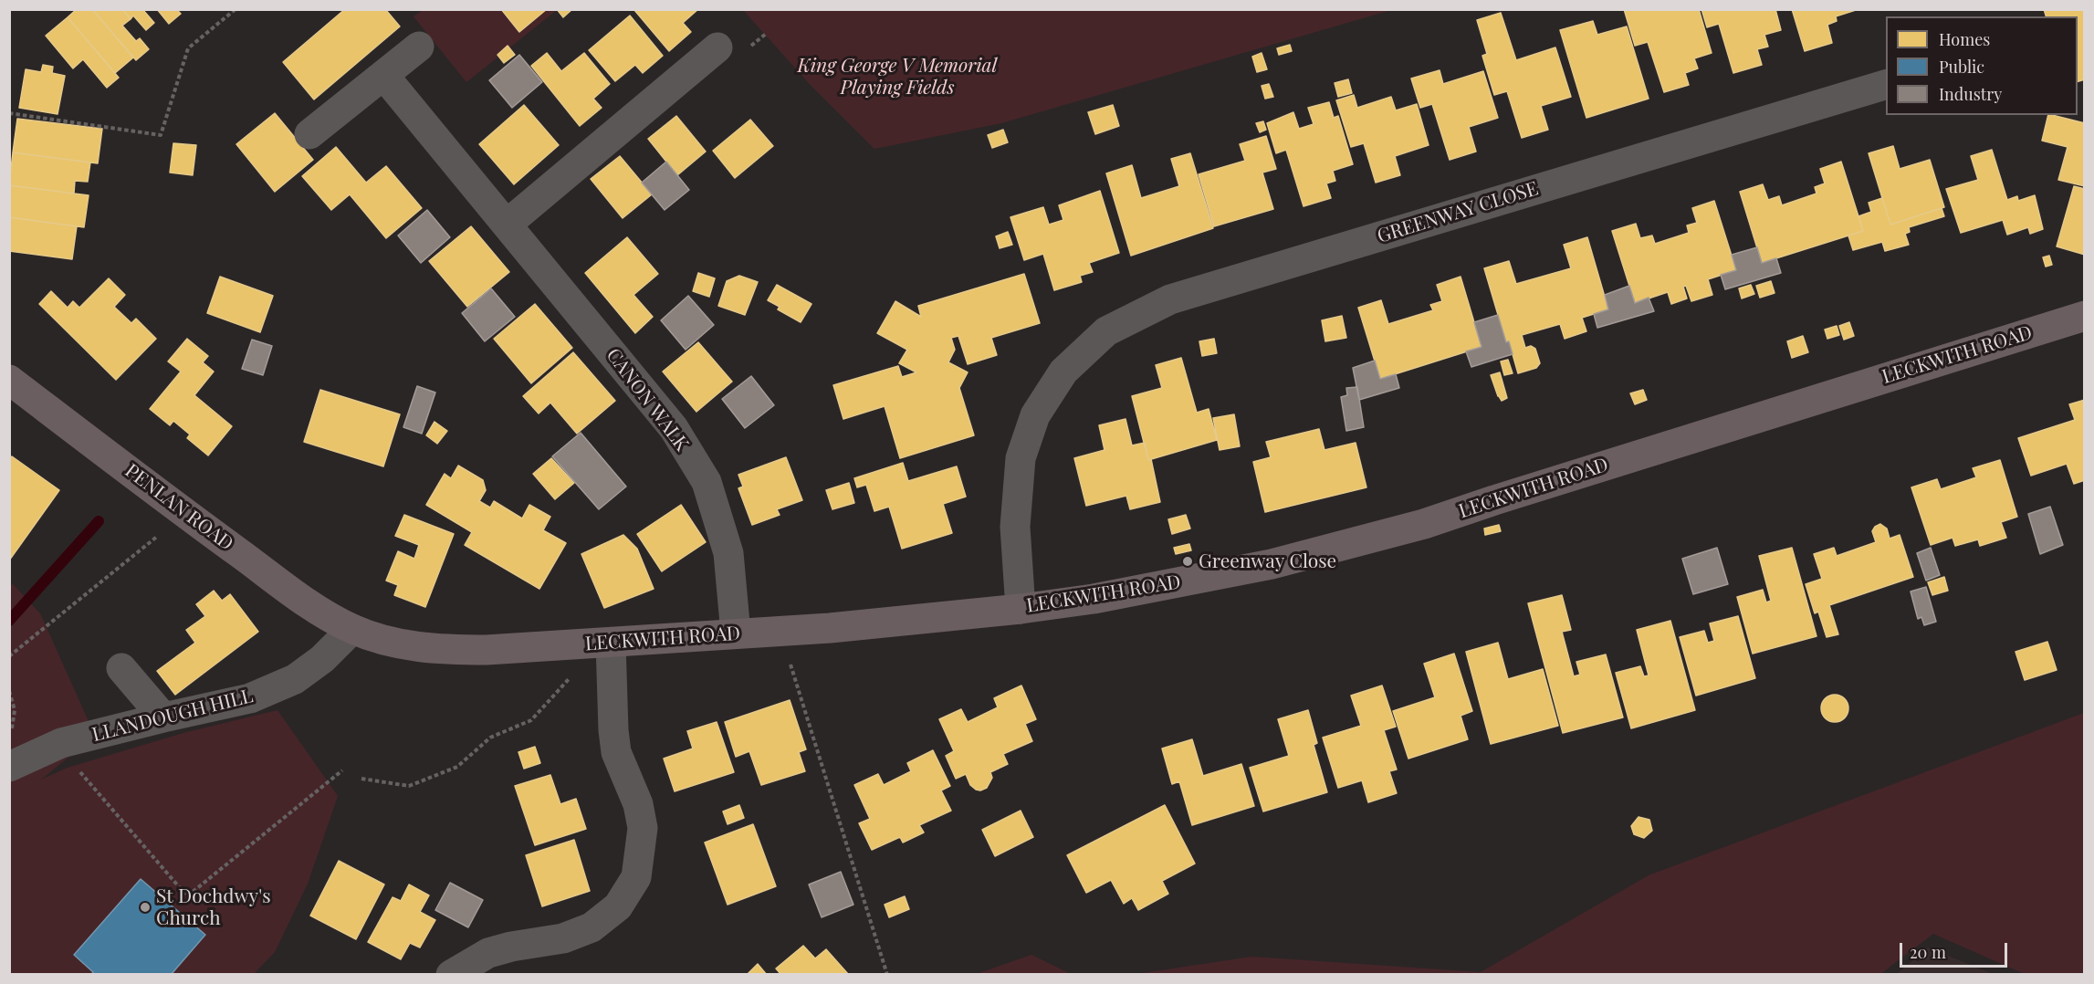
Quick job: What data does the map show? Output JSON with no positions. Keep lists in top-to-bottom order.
{
  "streets": {
    "main road": ["LECKWITH ROAD", "PENLAN ROAD"],
    "street": ["GREENWAY CLOSE", "CANON WALK", "LLANDOUGH HILL"]
  },
  "crossings": [
    ["GREENWAY CLOSE", "LECKWITH ROAD"],
    ["LECKWITH ROAD", "CANON WALK"],
    ["LECKWITH ROAD", "PENLAN ROAD"],
    ["LECKWITH ROAD", "LLANDOUGH HILL"],
    ["PENLAN ROAD", "LLANDOUGH HILL"]
  ],
  "parks": ["King George V Memorial Playing Fields"],
  "places": ["Greenway Close", "St Dochdwy's Church"],
  "legend": ["Homes", "Public", "Industry"],
  "scale_bar": "20 m"
}
